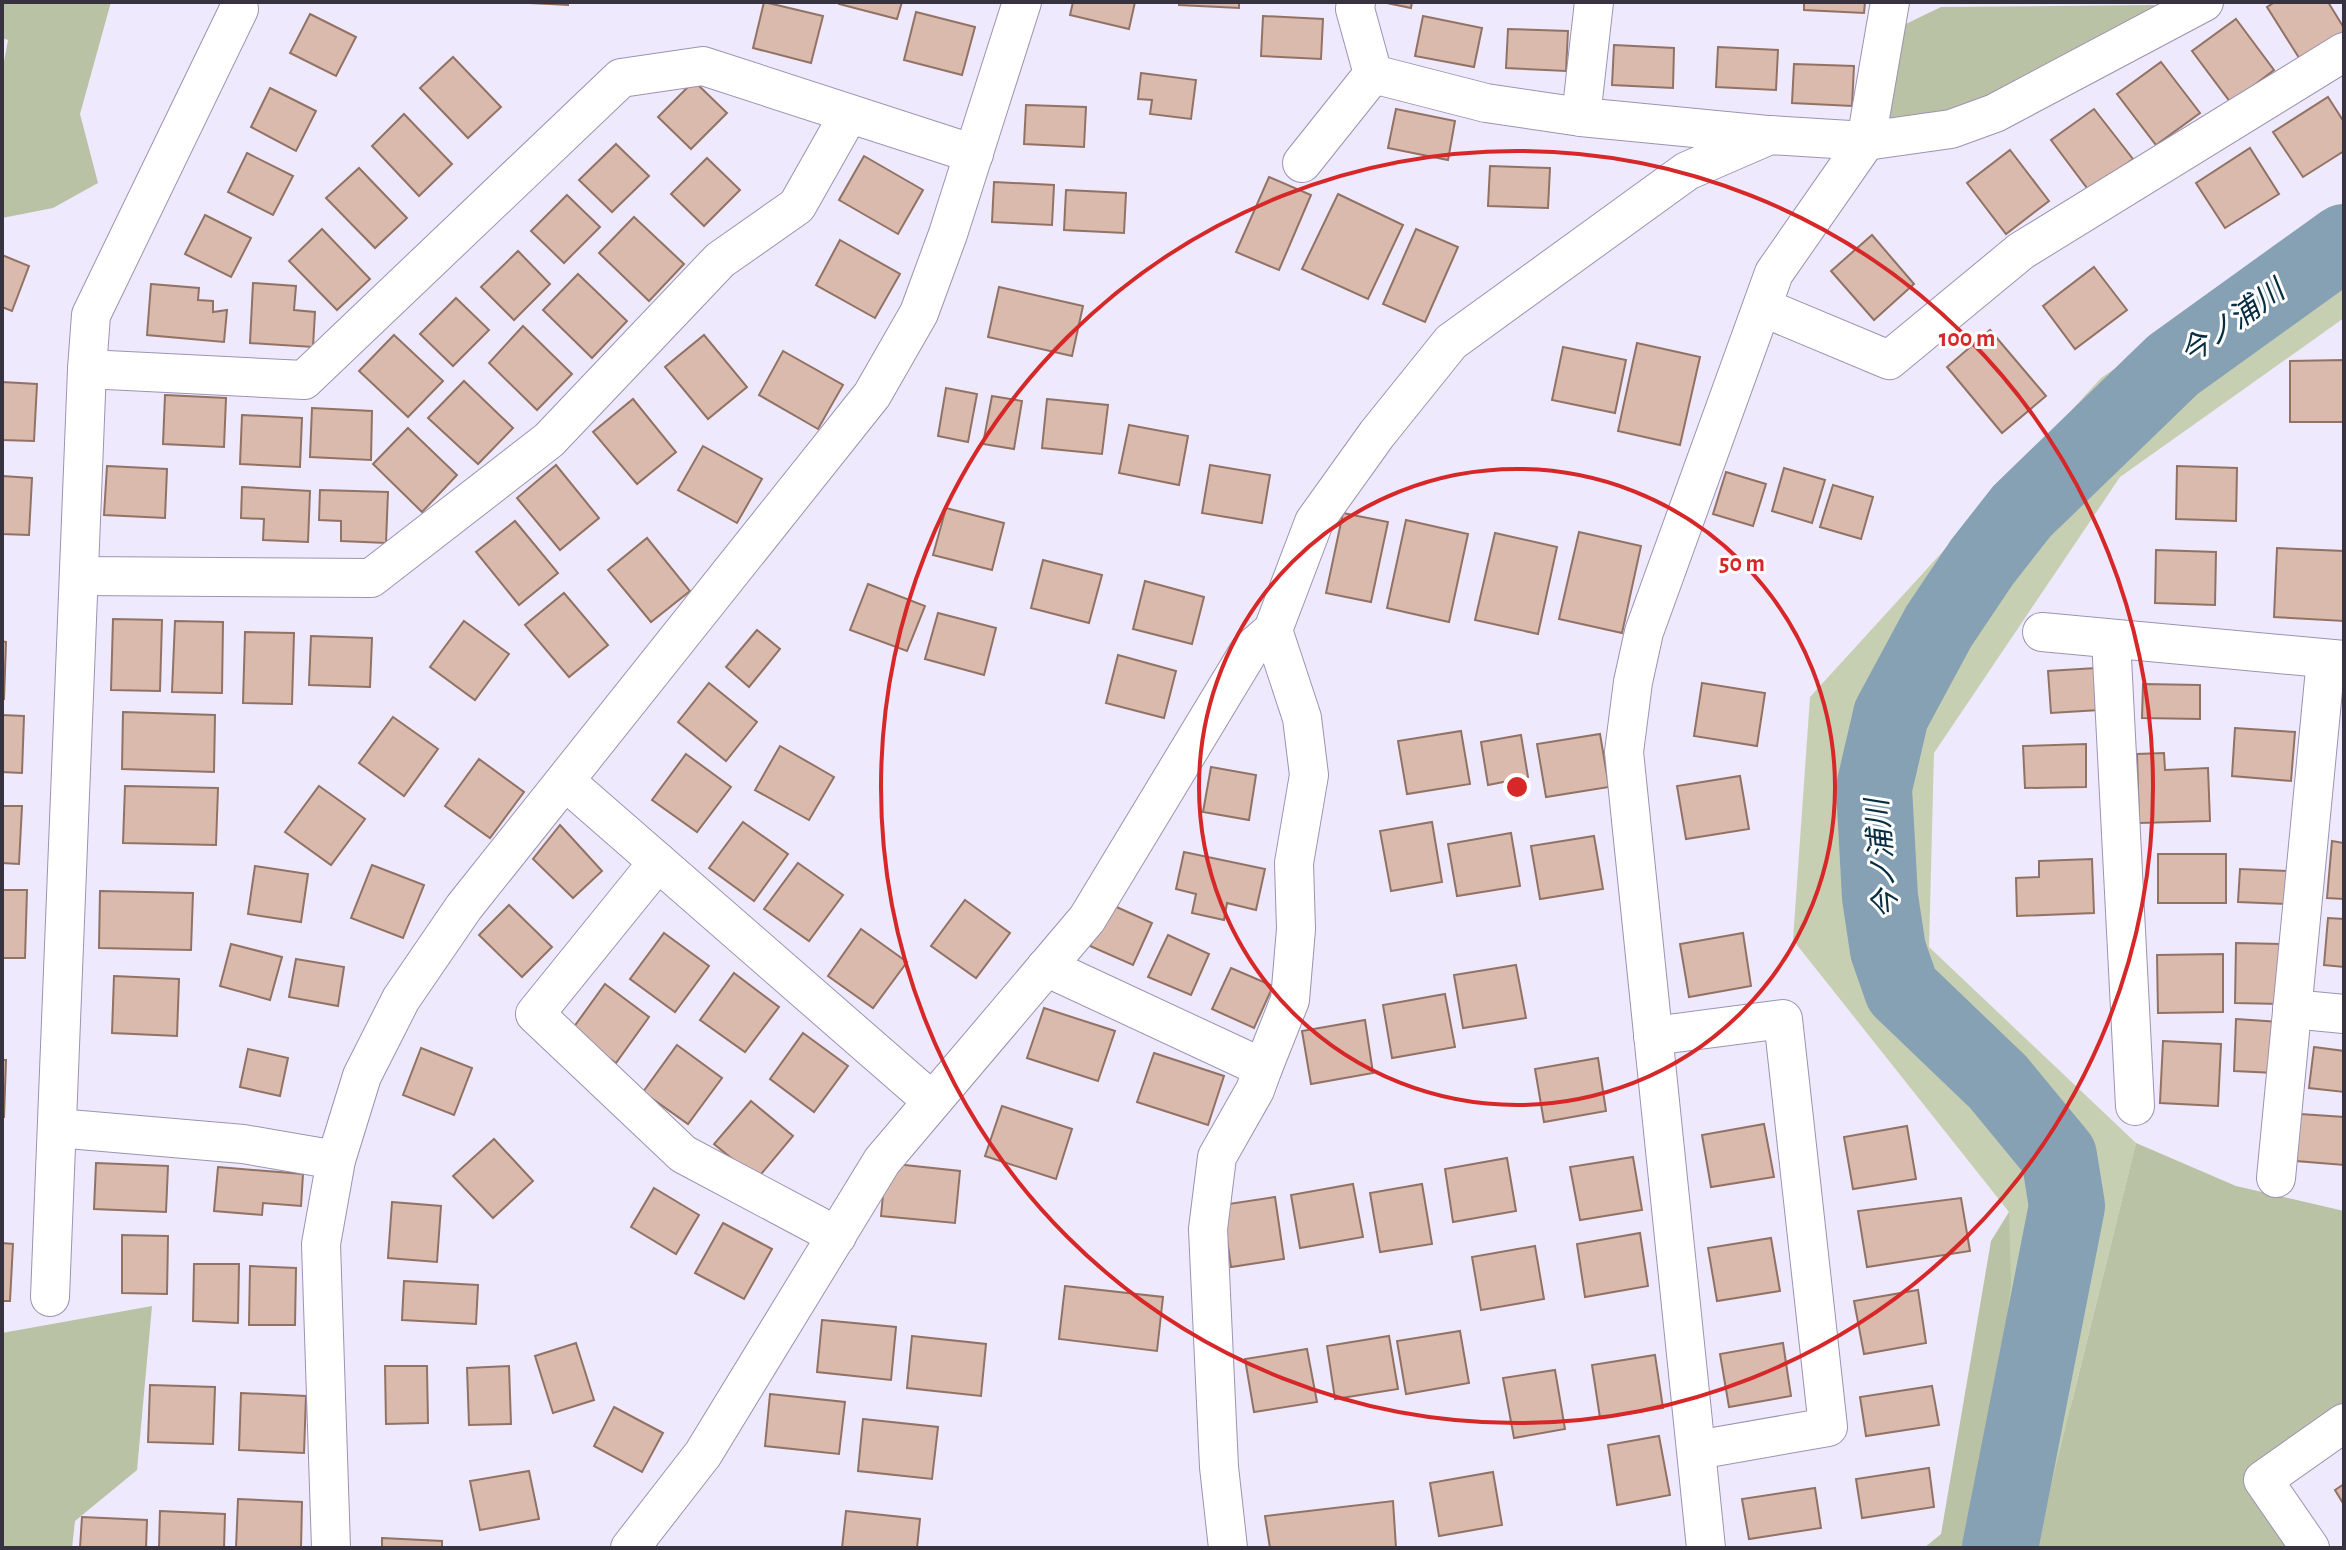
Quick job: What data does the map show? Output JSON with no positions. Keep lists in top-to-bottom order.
{
  "water": ["今ノ浦川"],
  "rings": ["100 m", "50 m"]
}
